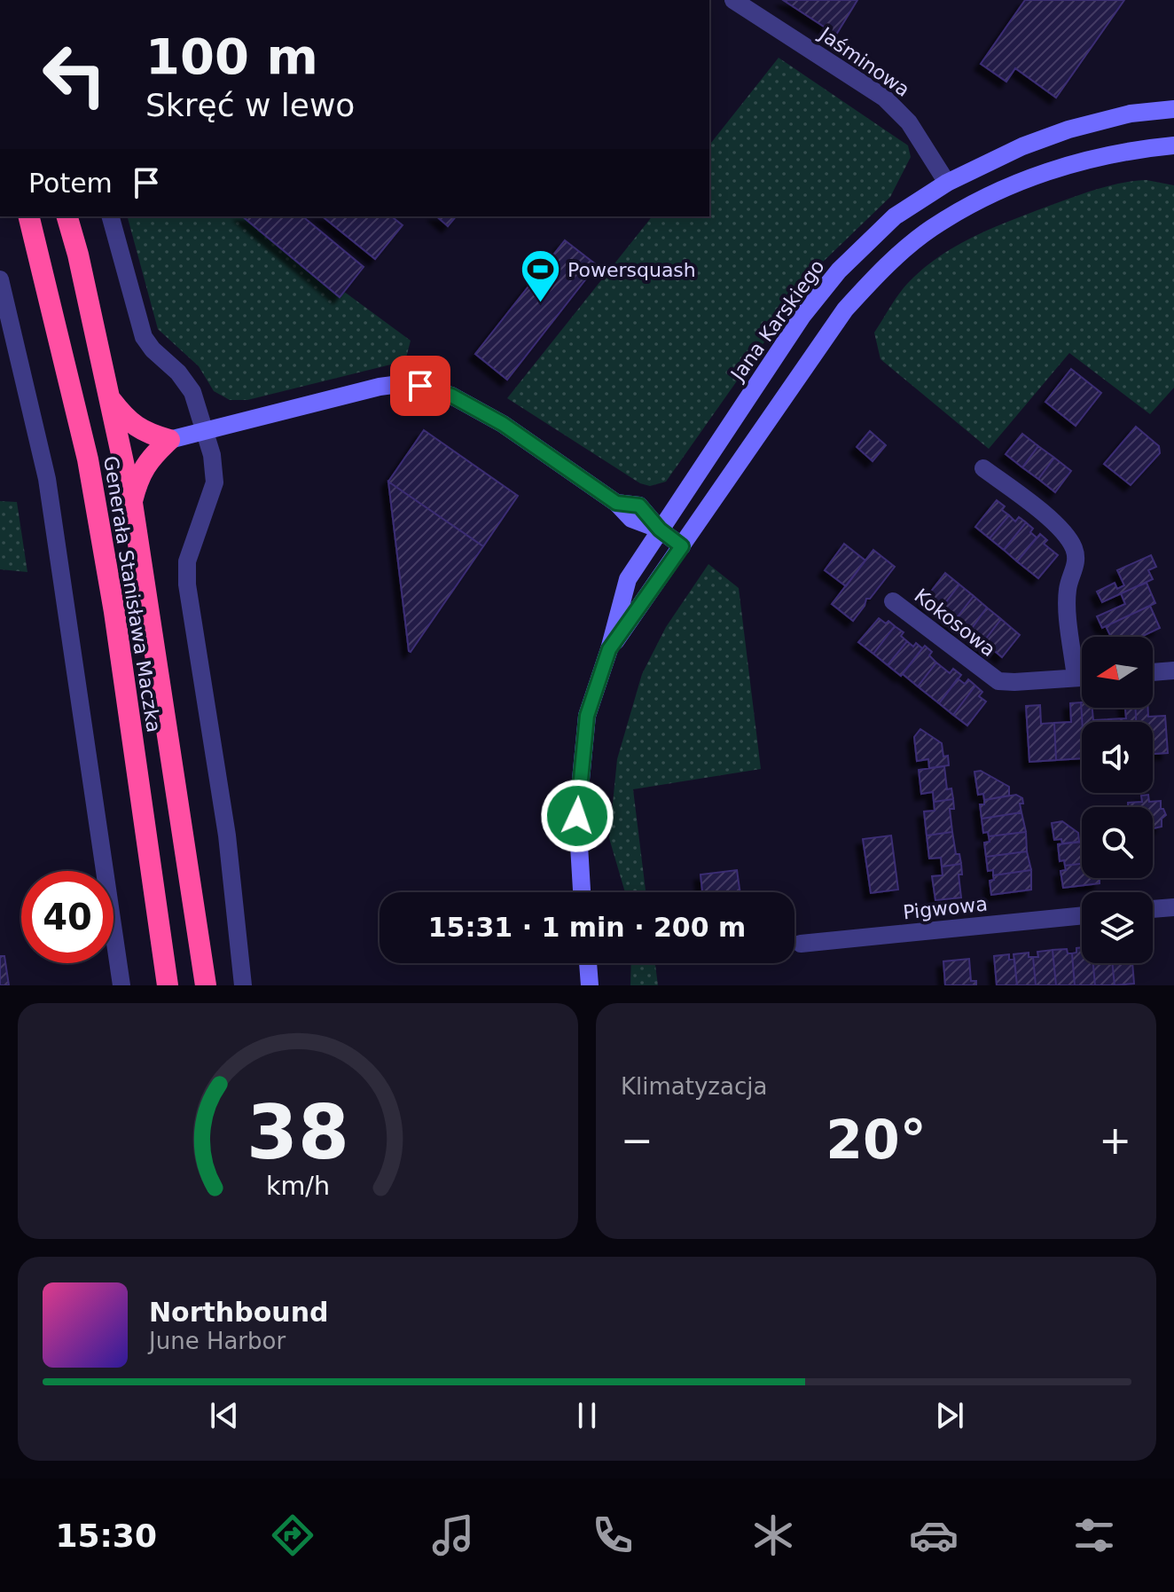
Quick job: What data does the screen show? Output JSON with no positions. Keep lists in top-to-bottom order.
{
  "streets": {
    "highway": ["Generała Stanisława Maczka"],
    "street": [
      "Jaśminowa",
      "Jana Karskiego",
      "Kokosowa",
      "Pigwowa"
    ]
  },
  "crossings": [
    ["Jaśminowa", "Jana Karskiego"]
  ],
  "places": {
    "sports": ["Powersquash"]
  },
  "north": "left",
  "page": {
    "turn": ["100 m", "Skręć w lewo"],
    "then": "Potem",
    "limit": "40",
    "trip": "15:31 · 1 min · 200 m",
    "tile": "Klimatyzacja",
    "heat": ["−", "20°", "+"],
    "song": ["Northbound", "June Harbor"],
    "tabs": "15:30",
    "gauge": ["38", "km/h"]
  }
}
